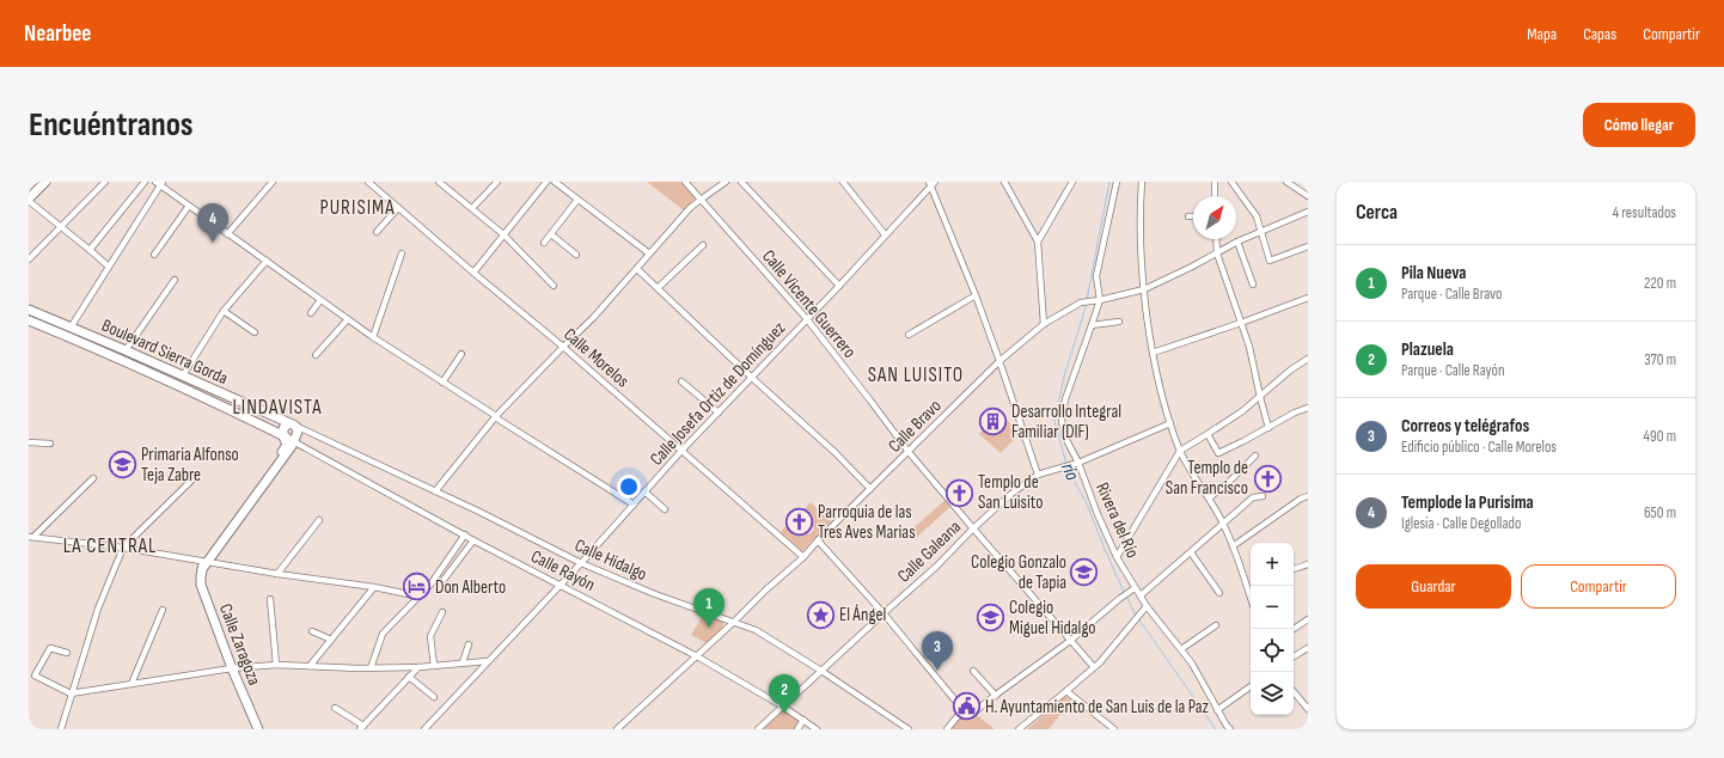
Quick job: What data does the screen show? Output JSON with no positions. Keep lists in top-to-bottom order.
{
  "streets": {
    "main road": ["Boulevard Sierra Gorda", "Calle Zaragoza"],
    "street": [
      "Calle Vicente Guerrero",
      "Calle Morelos",
      "Calle Josefa Ortiz de Domínguez",
      "Calle Bravo",
      "Rivera del Río",
      "Calle Galeana",
      "Calle Hidalgo",
      "Calle Rayón"
    ]
  },
  "crossings": [
    ["Calle Vicente Guerrero", "Calle Josefa Ortiz de Domínguez"],
    ["Calle Vicente Guerrero", "Calle Bravo"],
    ["Calle Vicente Guerrero", "Calle Galeana"],
    ["Boulevard Sierra Gorda", "Calle Hidalgo"],
    ["Boulevard Sierra Gorda", "Calle Rayón"],
    ["Calle Morelos", "Calle Josefa Ortiz de Domínguez"],
    ["Calle Morelos", "Calle Bravo"],
    ["Calle Josefa Ortiz de Domínguez", "Calle Hidalgo"],
    ["Calle Josefa Ortiz de Domínguez", "Calle Rayón"],
    ["Calle Bravo", "Rivera del Río"],
    ["Calle Bravo", "Calle Hidalgo"],
    ["Calle Bravo", "Calle Rayón"],
    ["Rivera del Río", "Calle Galeana"],
    ["Calle Galeana", "Calle Hidalgo"],
    ["Calle Galeana", "Calle Rayón"]
  ],
  "districts": [
    "PURISIMA",
    "SAN LUISITO",
    "LINDAVISTA",
    "LA CENTRAL"
  ],
  "water": ["río"],
  "places": {
    "building": ["Desarrollo Integral Familiar (DIF)"],
    "school or university": ["Primaria Alfonso Teja Zabre", "Colegio Gonzalo de Tapia", "Colegio Miguel Hidalgo"],
    "church": ["Templo de San Francisco", "Templo de San Luisito", "Parroquia de las Tres Aves Marias"],
    "hotel": ["Don Alberto"],
    "place": ["El Ángel"],
    "public building": ["H. Ayuntamiento de San Luis de la Paz"]
  },
  "north": "top right",
  "page": {
    "header": "Nearbee",
    "nav": ["Mapa", "Capas", "Compartir"],
    "buttons": [
      "Cómo llegar",
      ["Guardar", "Compartir"]
    ],
    "title": "Encuéntranos",
    "heading": ["Cerca", "4 resultados"],
    "pins": [
      "4",
      "1",
      "3",
      "2"
    ],
    "list": [
      {
        "mark": "1",
        "name": "Pila Nueva",
        "note": "Parque · Calle Bravo",
        "value": "220 m"
      },
      {
        "mark": "2",
        "name": "Plazuela",
        "note": "Parque · Calle Rayón",
        "value": "370 m"
      },
      {
        "mark": "3",
        "name": "Correos y telégrafos",
        "note": "Edificio público · Calle Morelos",
        "value": "490 m"
      },
      {
        "mark": "4",
        "name": "Templode la Purisima",
        "note": "Iglesia · Calle Degollado",
        "value": "650 m"
      }
    ],
    "map_buttons": ["+", "−"]
  }
}
